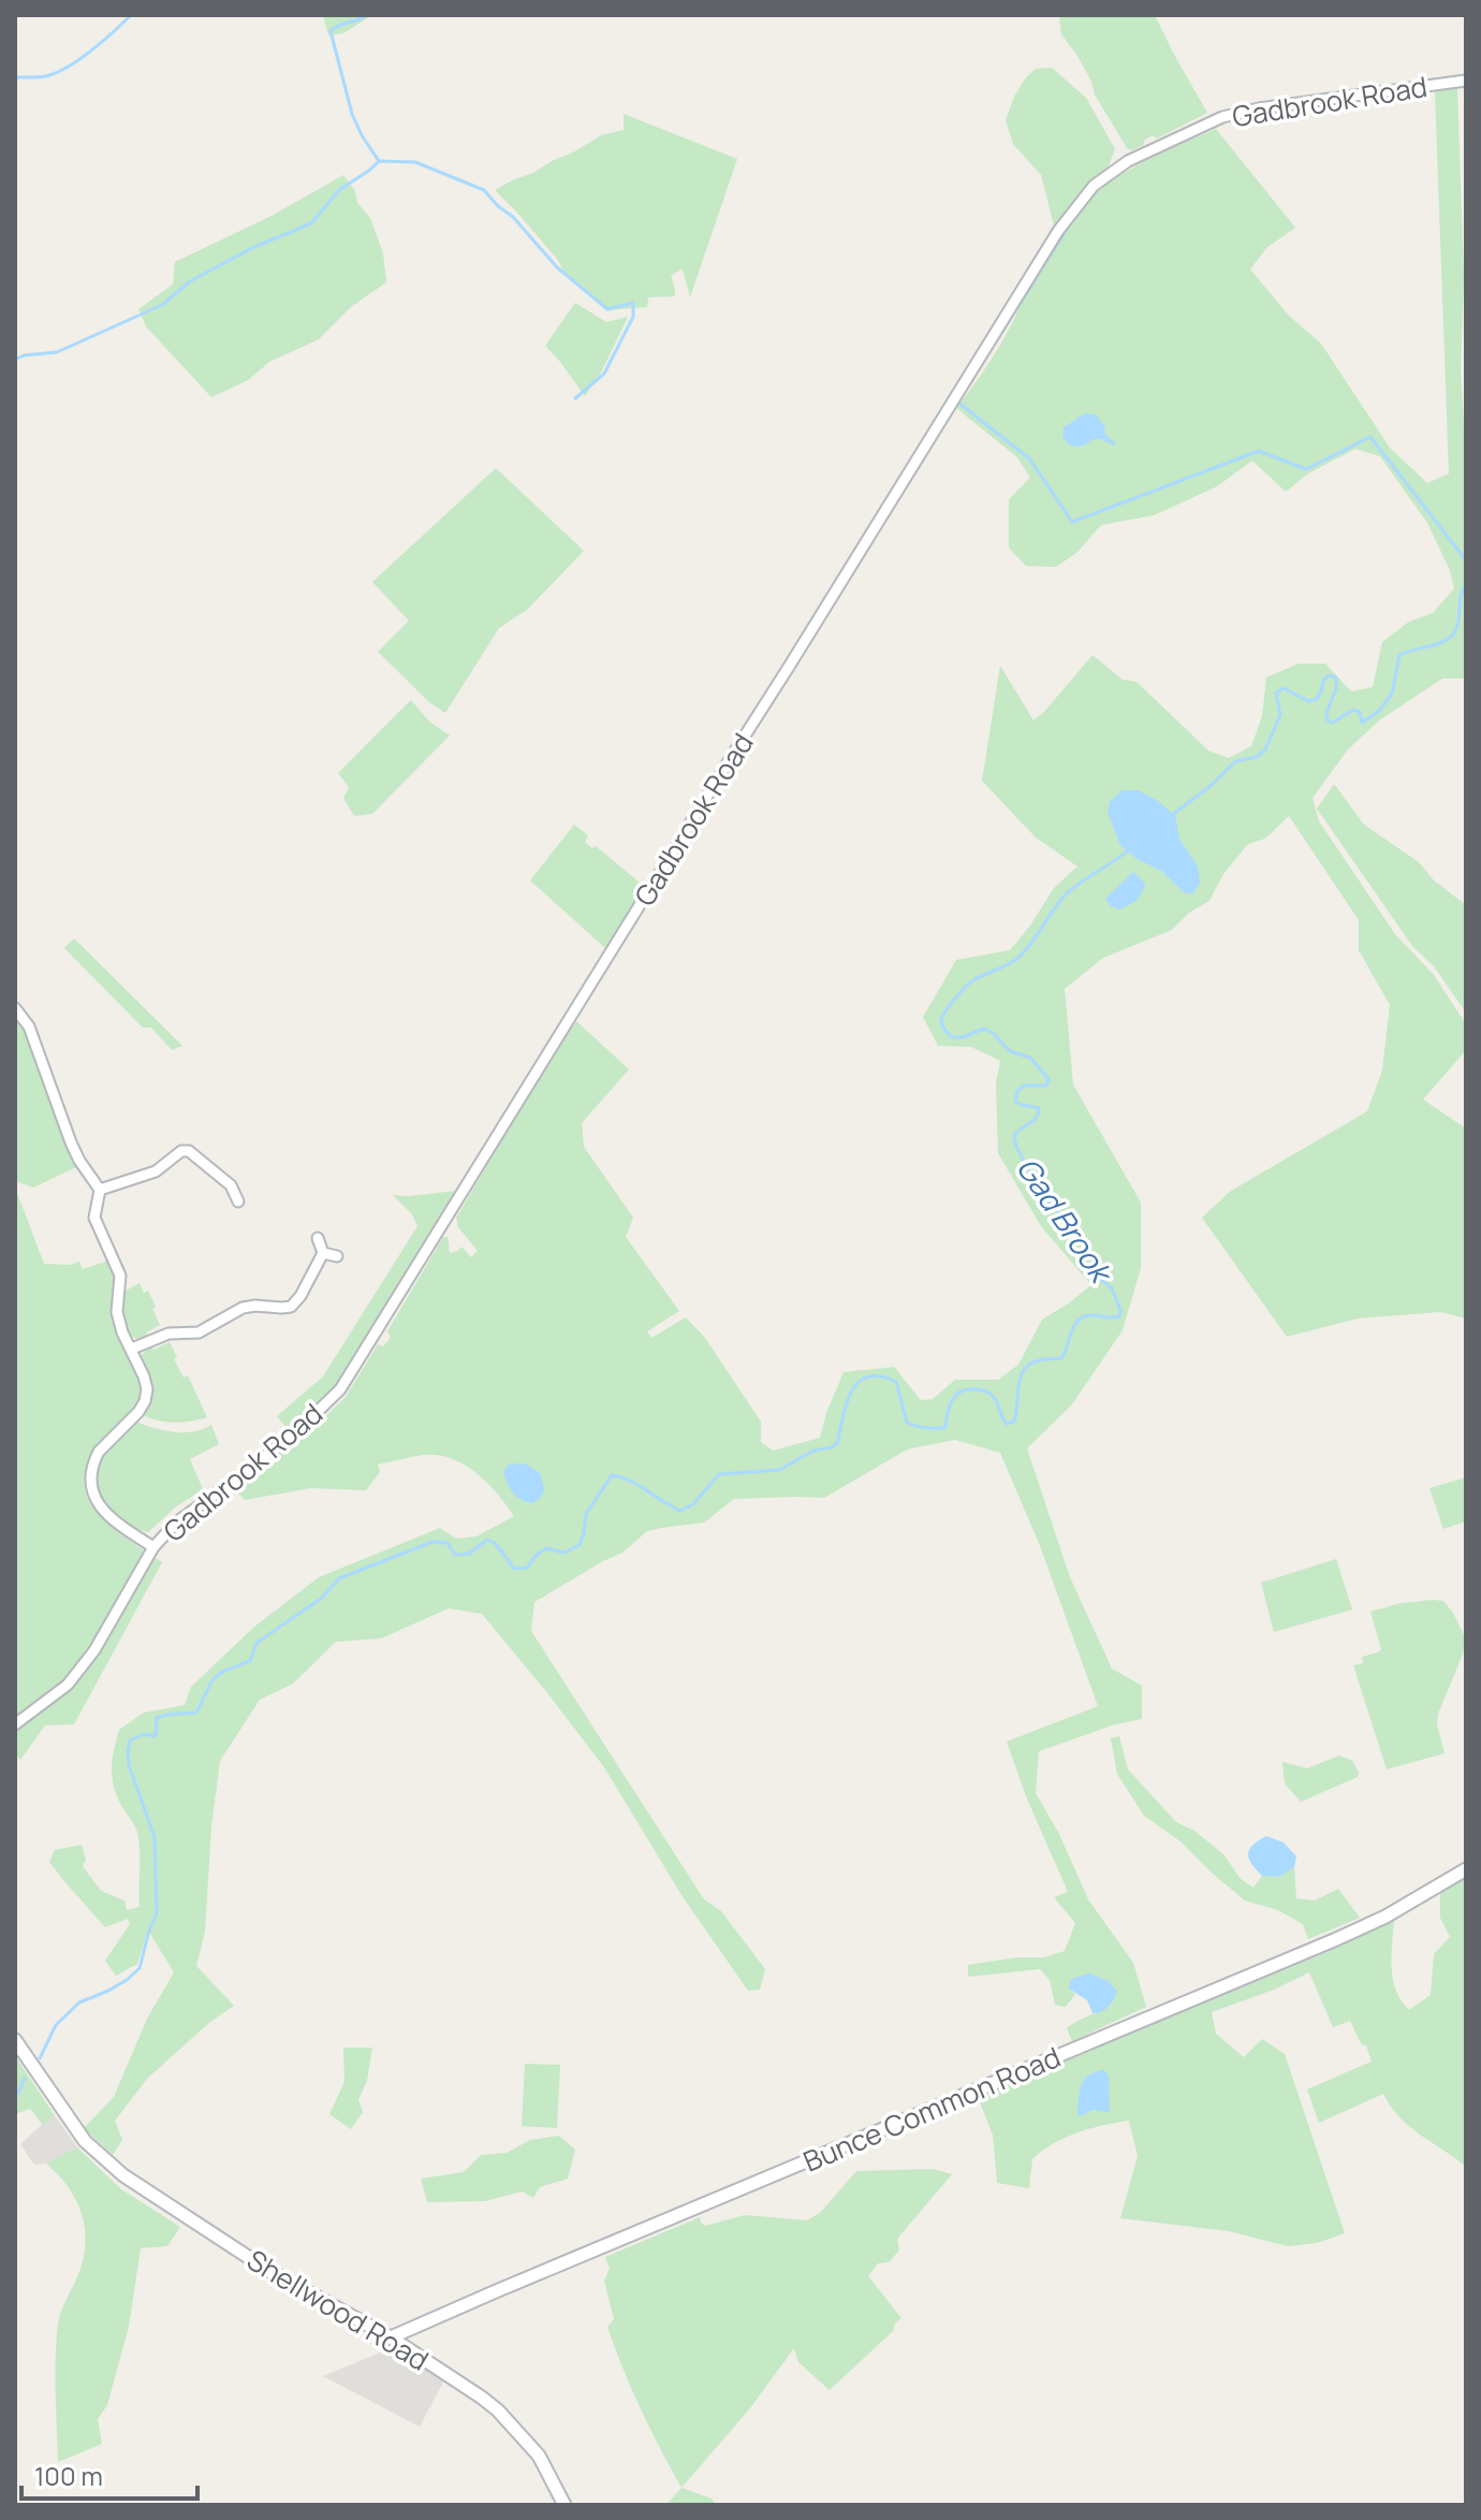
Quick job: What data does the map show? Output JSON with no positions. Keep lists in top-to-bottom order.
{
  "streets": {
    "street": ["Gadbrook Road", "Bunce Common Road", "Shellwood Road"]
  },
  "crossings": [
    ["Bunce Common Road", "Shellwood Road"]
  ],
  "water": ["Gad Brook"],
  "scale_bar": "100 m"
}
